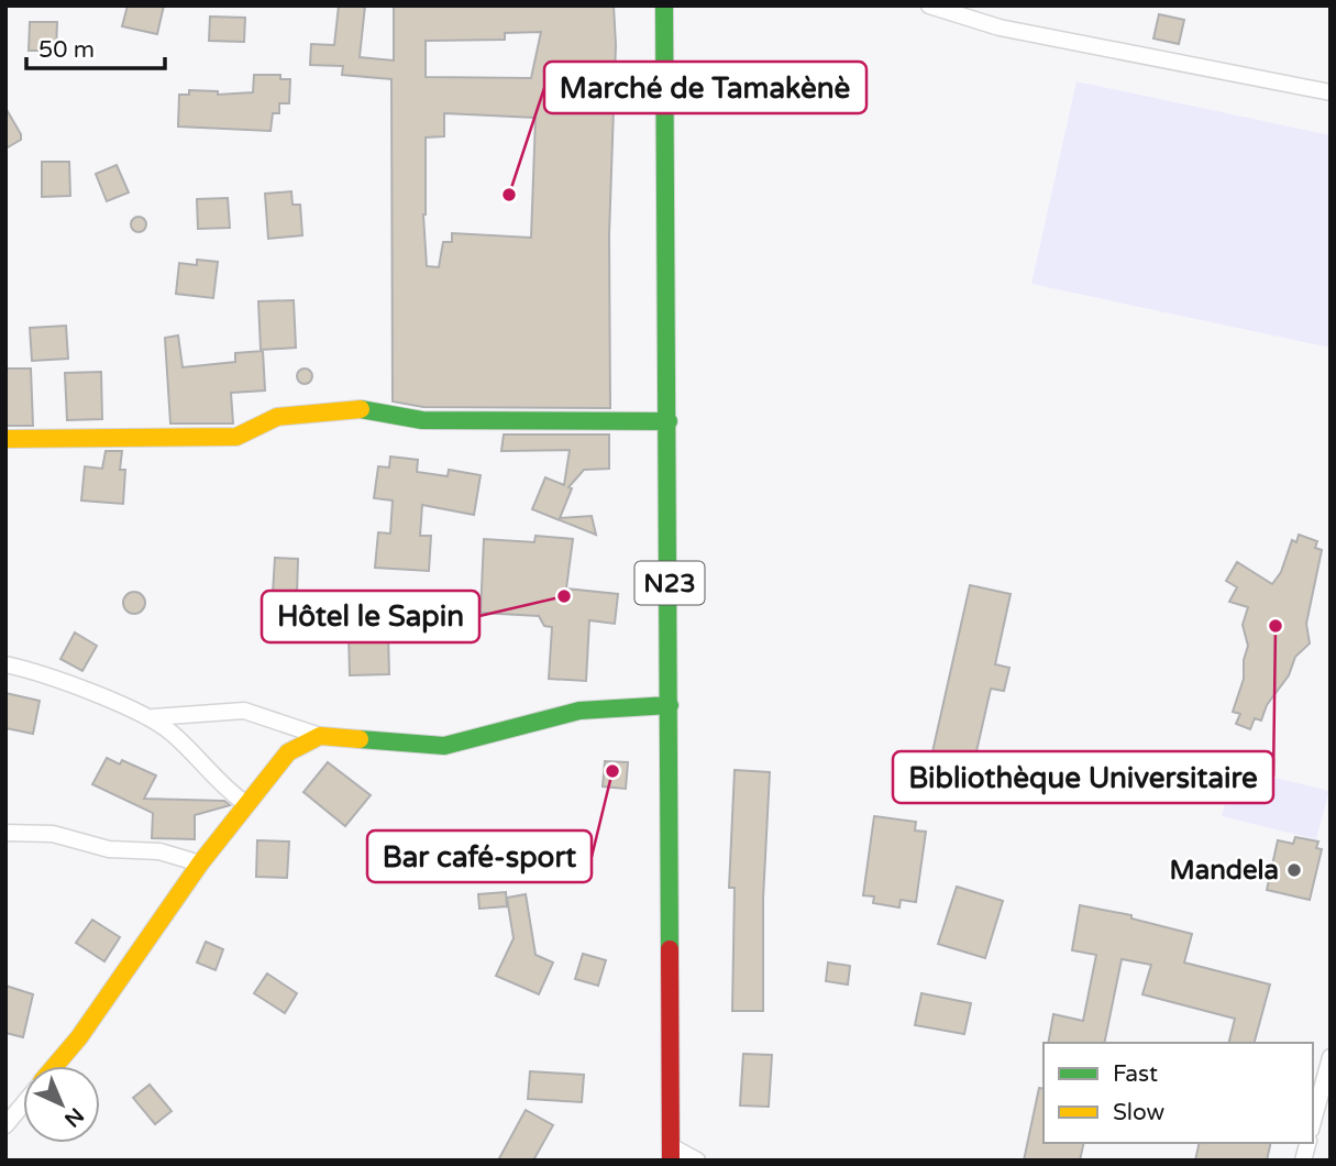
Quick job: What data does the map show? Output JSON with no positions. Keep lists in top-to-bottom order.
{
  "streets": {
    "main road": ["N23"]
  },
  "places": [
    "Marché de Tamakènè",
    "Hôtel le Sapin",
    "Bibliothèque Universitaire",
    "Bar café-sport",
    "Mandela"
  ],
  "legend": ["Fast", "Slow"],
  "scale_bar": "50 m",
  "north": "bottom right"
}
